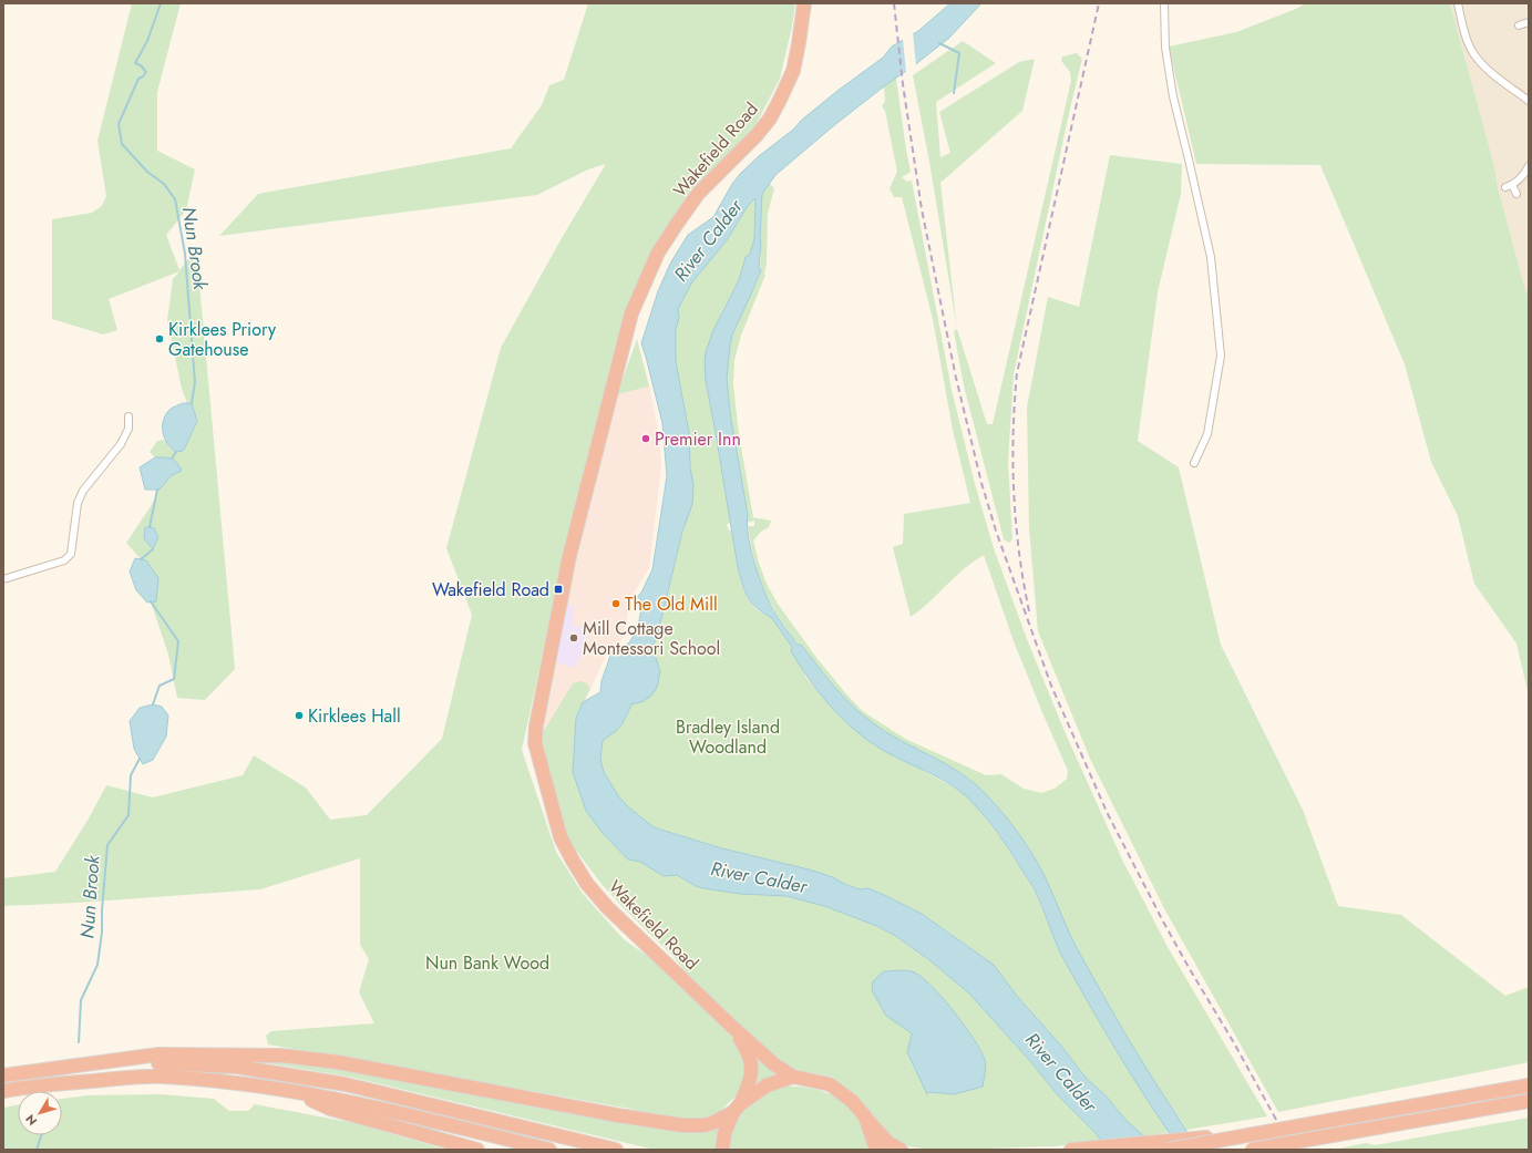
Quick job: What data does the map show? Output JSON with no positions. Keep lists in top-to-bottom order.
{
  "streets": {
    "highway": ["Wakefield Road"]
  },
  "water": ["River Calder", "Nun Brook"],
  "parks": ["Bradley Island Woodland", "Nun Bank Wood"],
  "places": {
    "other": [
      "Kirklees Priory Gatehouse",
      "Premier Inn",
      "The Old Mill",
      "Mill Cottage Montessori School",
      "Kirklees Hall"
    ],
    "transit": ["Wakefield Road"]
  },
  "north": "bottom left"
}
